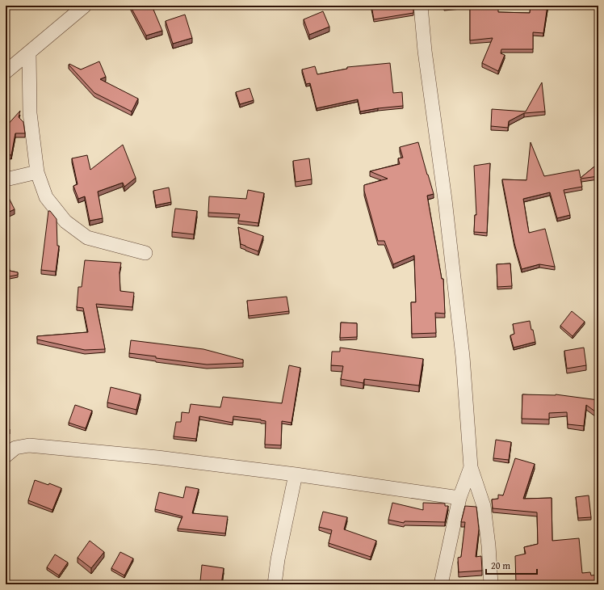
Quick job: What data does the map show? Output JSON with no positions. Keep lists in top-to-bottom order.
{
  "scale_bar": "20 m"
}
